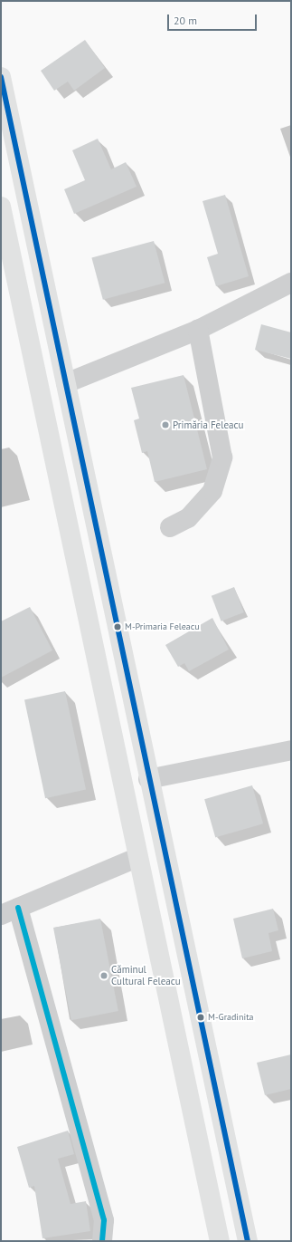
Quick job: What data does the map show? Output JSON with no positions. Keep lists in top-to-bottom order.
{
  "places": [
    "Primăria Feleacu",
    "M-Primaria Feleacu",
    "Căminul Cultural Feleacu",
    "M-Gradinita"
  ],
  "scale_bar": "20 m"
}
